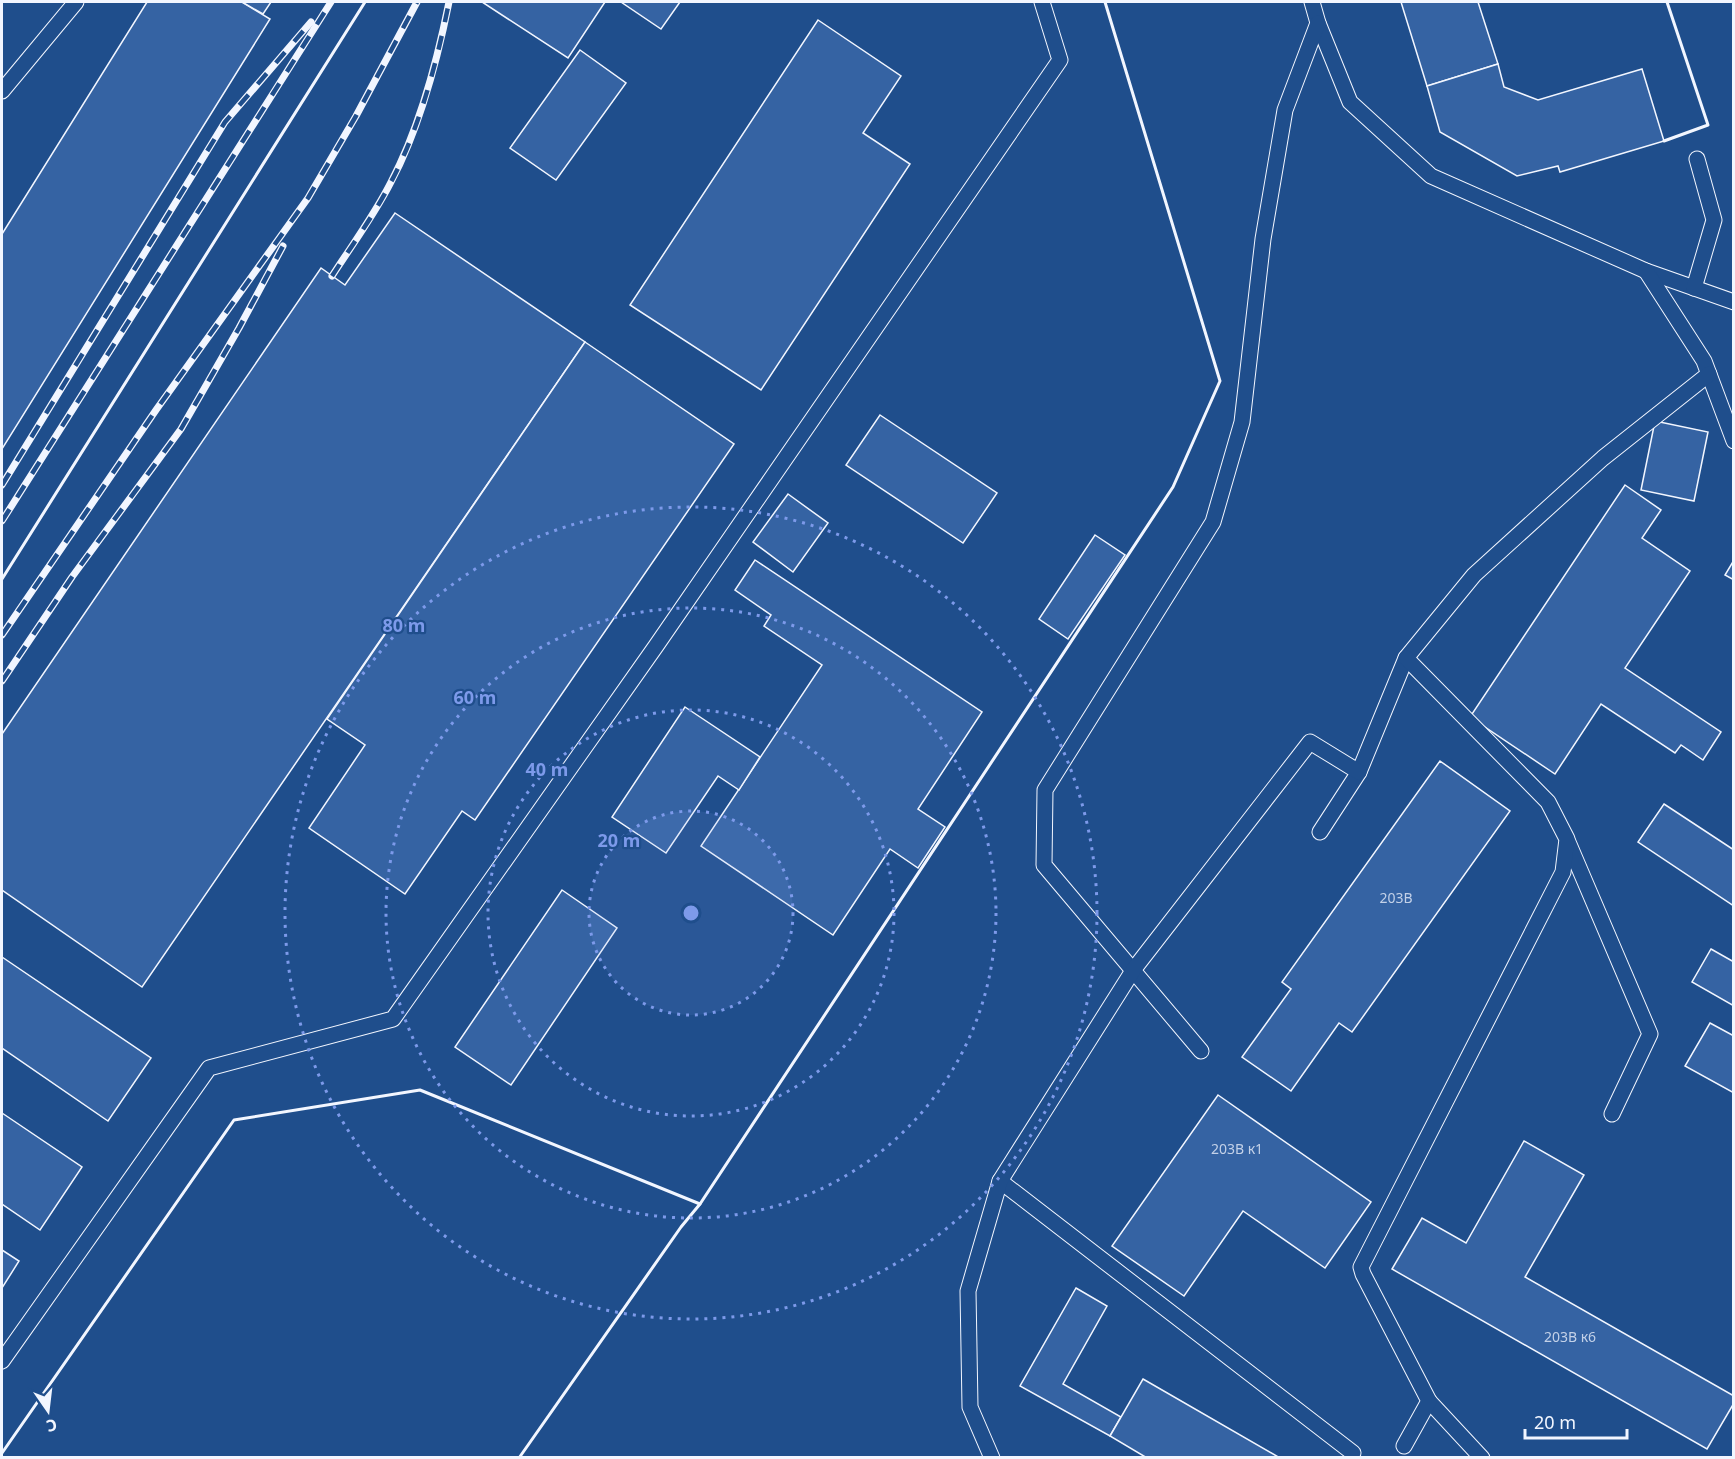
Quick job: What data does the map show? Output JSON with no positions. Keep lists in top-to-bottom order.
{
  "house_numbers": ["203В", "203В к1", "203В к6"],
  "scale_bar": "20 m",
  "north": "bottom",
  "rings": [
    "80 m",
    "60 m",
    "40 m",
    "20 m"
  ]
}
